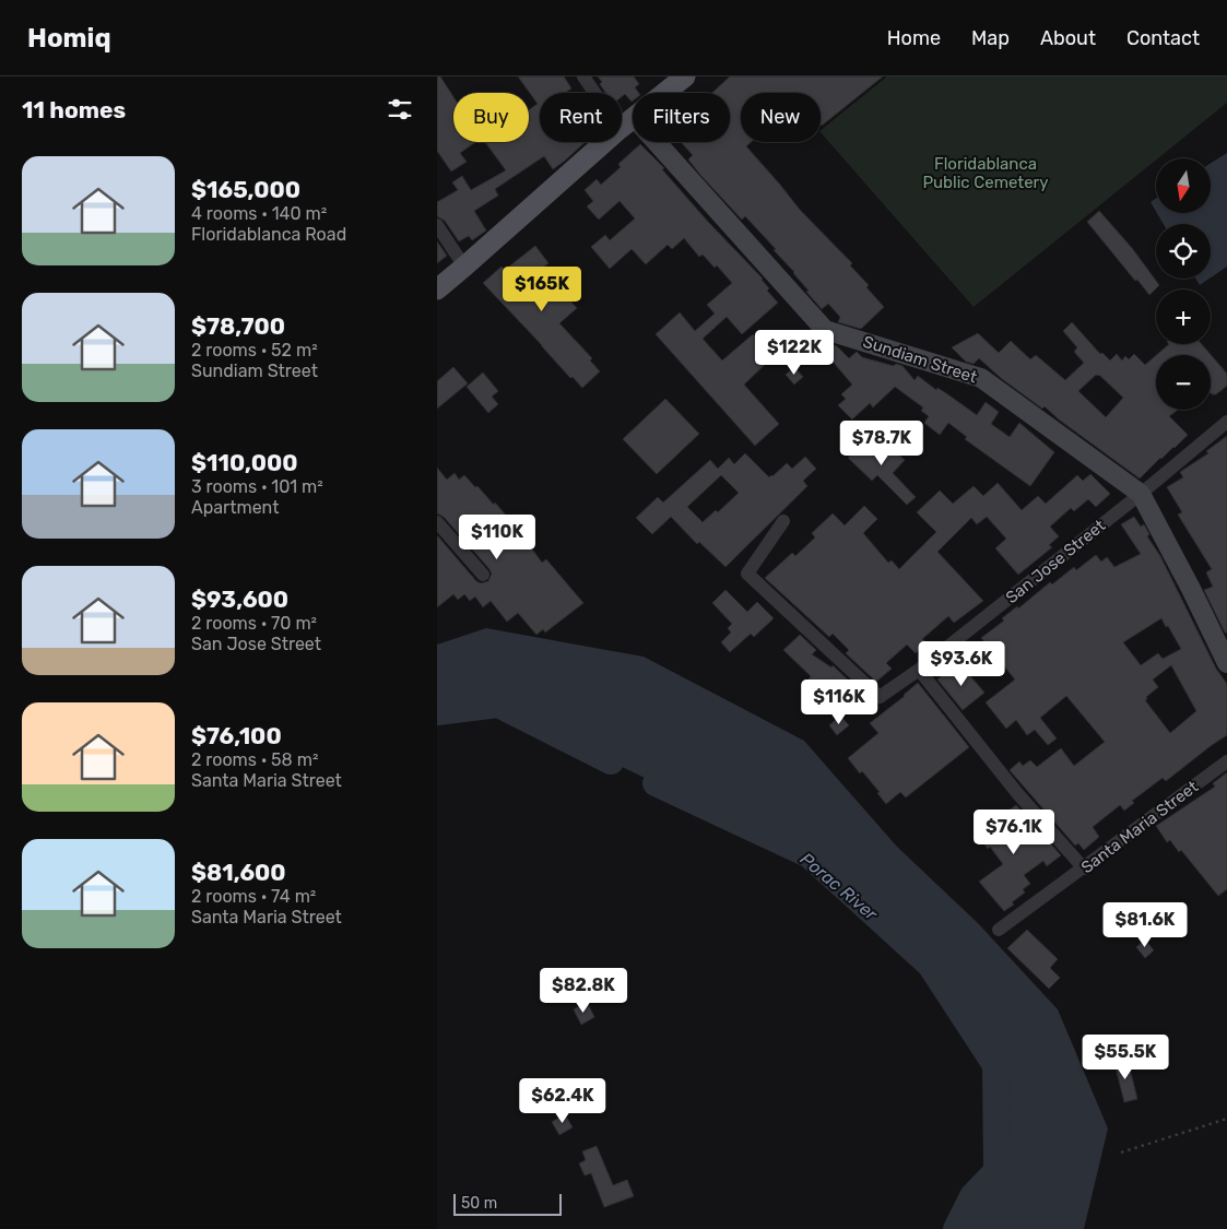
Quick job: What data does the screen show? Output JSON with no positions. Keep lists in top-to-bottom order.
{
  "streets": {
    "street": ["Sundiam Street", "San Jose Street", "Santa Maria Street"]
  },
  "crossings": [
    ["Sundiam Street", "San Jose Street"]
  ],
  "water": ["Porac River"],
  "parks": ["Floridablanca Public Cemetery"],
  "scale_bar": "50 m",
  "north": "bottom",
  "page": {
    "header": "Homiq",
    "nav": [
      "Home",
      "Map",
      "About",
      "Contact"
    ],
    "heading": "11 homes",
    "chip": [
      "Buy",
      "Rent",
      "Filters",
      "New"
    ],
    "list": [
      {
        "name": "$165,000",
        "note": "4 rooms · 140 m² · Floridablanca Road"
      },
      {
        "name": "$78,700",
        "note": "2 rooms · 52 m² · Sundiam Street"
      },
      {
        "name": "$110,000",
        "note": "3 rooms · 101 m² · Apartment"
      },
      {
        "name": "$93,600",
        "note": "2 rooms · 70 m² · San Jose Street"
      },
      {
        "name": "$76,100",
        "note": "2 rooms · 58 m² · Santa Maria Street"
      },
      {
        "name": "$81,600",
        "note": "2 rooms · 74 m² · Santa Maria Street"
      }
    ],
    "map_buttons": ["+", "−"],
    "price": [
      "$165K",
      "$122K",
      "$78.7K",
      "$110K",
      "$93.6K",
      "$116K",
      "$76.1K",
      "$81.6K",
      "$82.8K",
      "$55.5K",
      "$62.4K"
    ],
    "scale": "50 m"
  }
}
